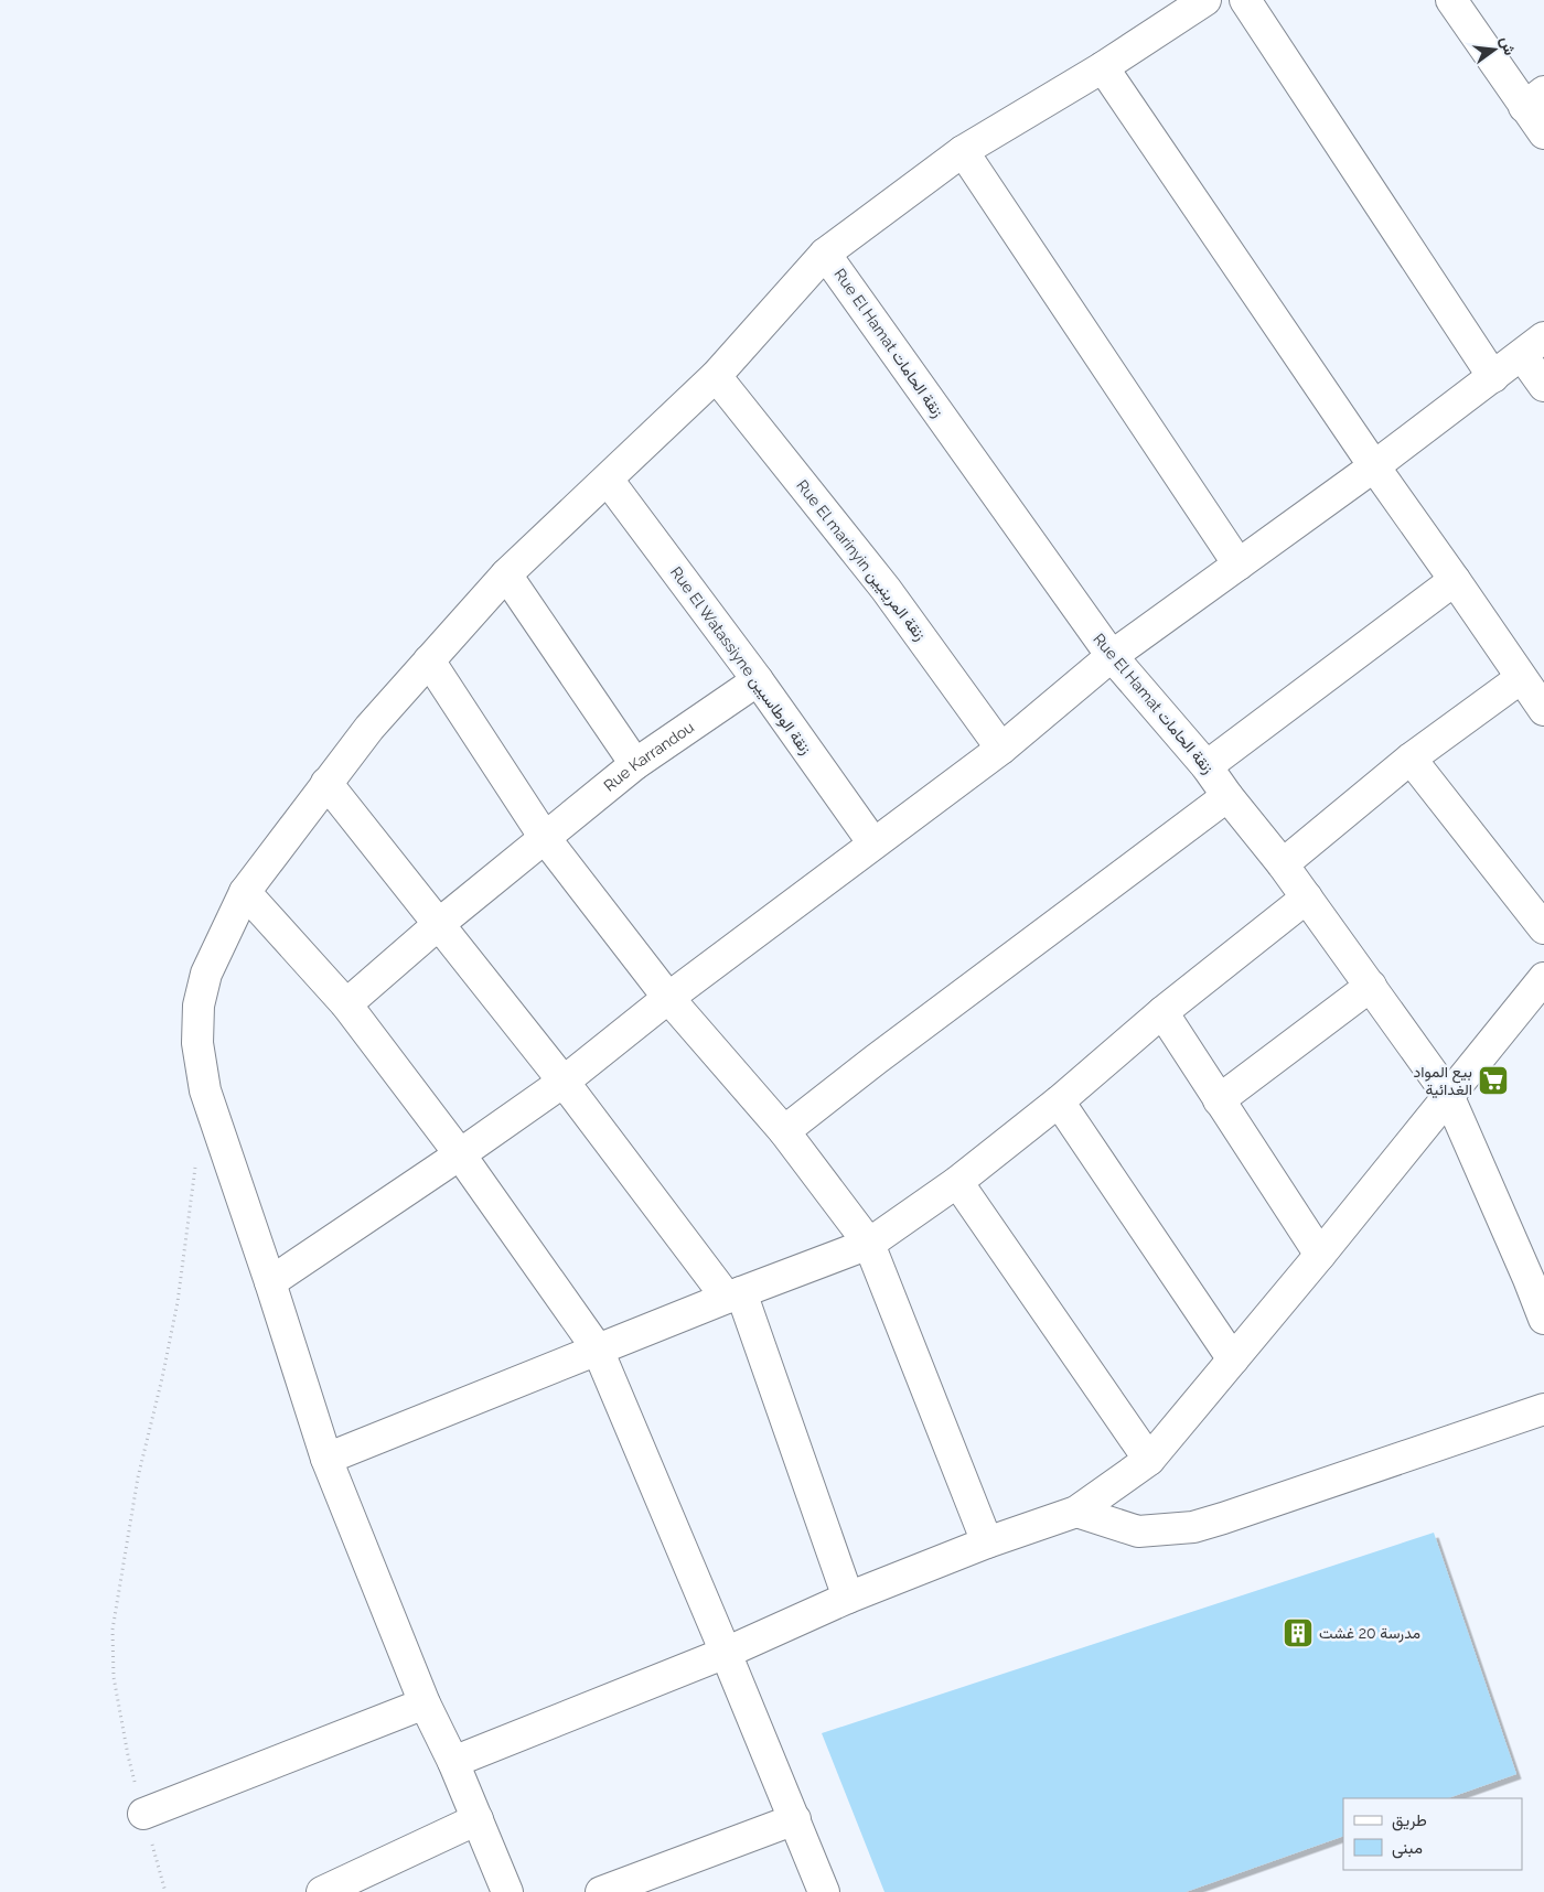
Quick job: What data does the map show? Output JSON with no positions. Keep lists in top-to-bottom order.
{
  "streets": {
    "street": [
      "Rue El Hamat زنقة الحامات",
      "Rue El marinyin زنقة المرينيين",
      "Rue El Watassiyne زنقة الوطاسيين",
      "Rue Karrandou"
    ]
  },
  "crossings": [
    ["Rue El Watassiyne زنقة الوطاسيين", "Rue Karrandou"]
  ],
  "places": {
    "supermarket": ["بيع المواد الغدائية"],
    "building": ["مدرسة 20 غشت"]
  },
  "legend": ["طريق", "مبنى"],
  "north": "right"
}
